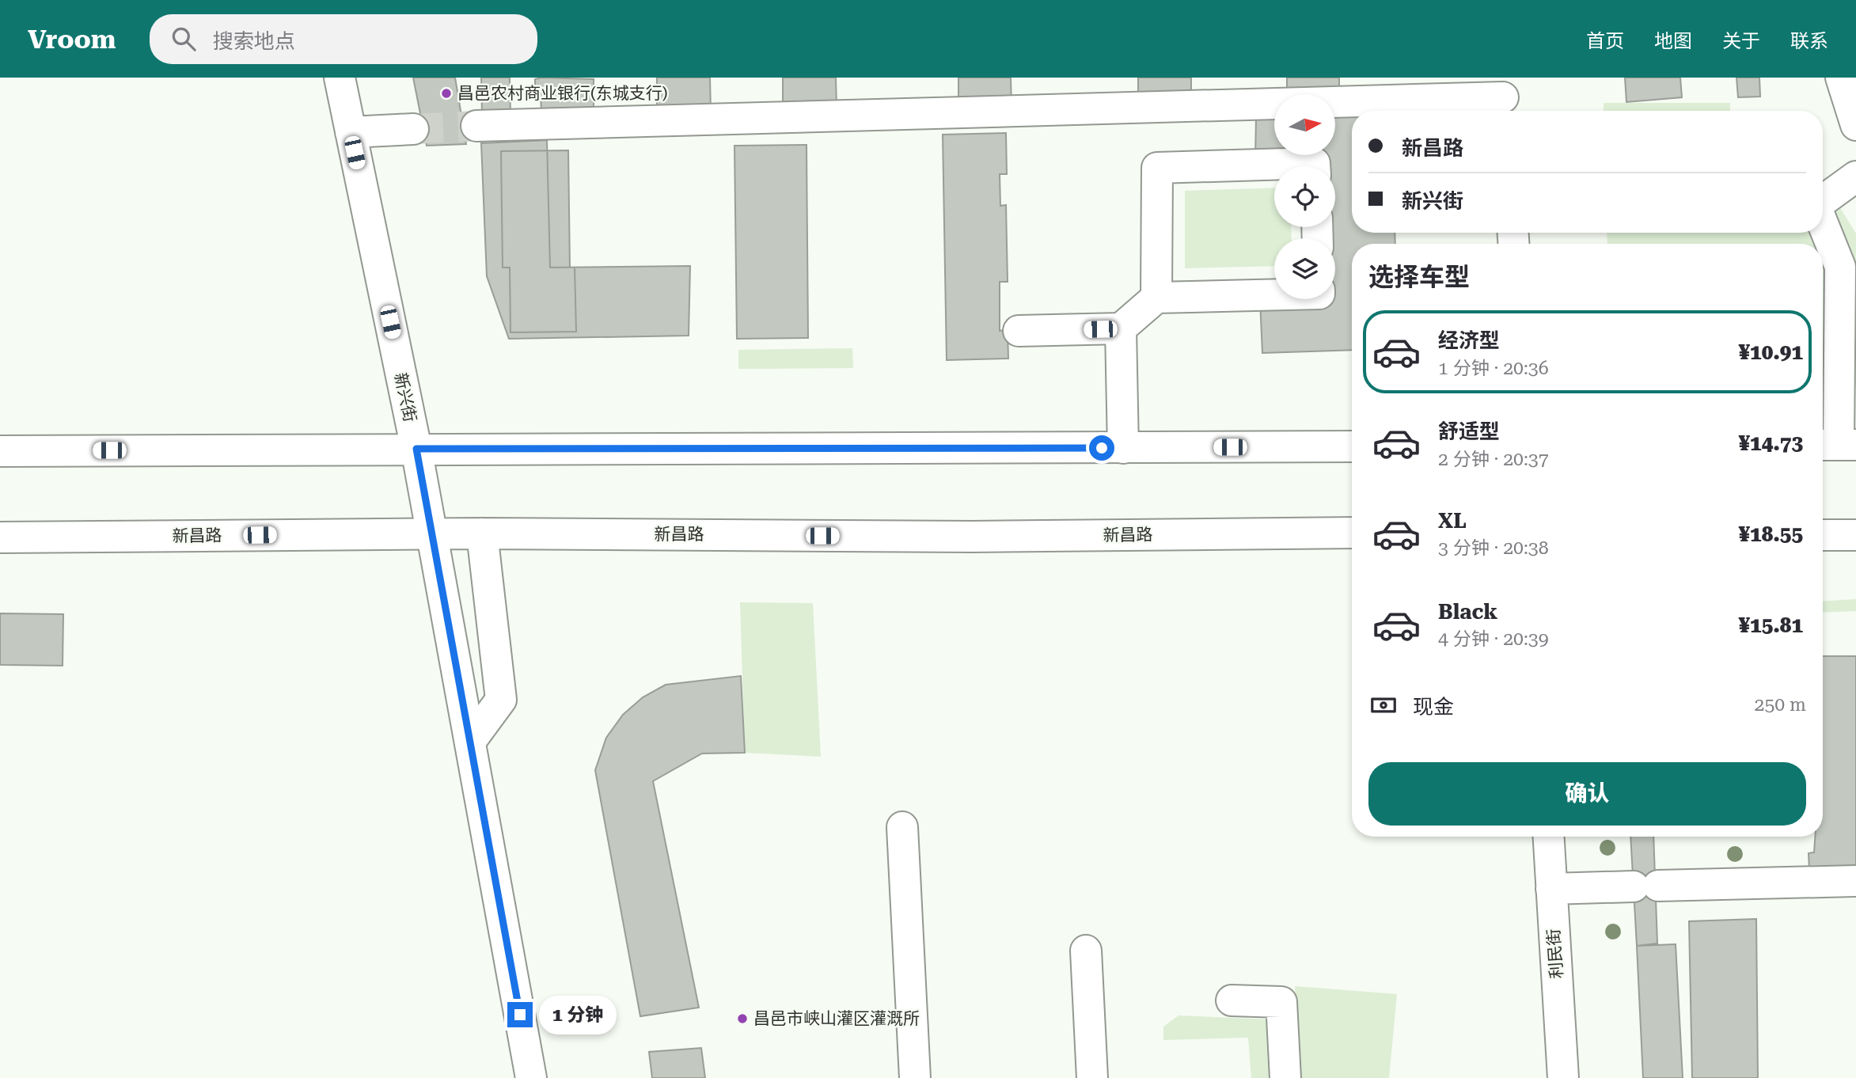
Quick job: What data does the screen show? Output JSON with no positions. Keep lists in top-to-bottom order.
{
  "streets": {
    "main road": ["新兴街", "新昌路", "利民街"]
  },
  "crossings": [
    ["新兴街", "新昌路"]
  ],
  "places": ["昌邑农村商业银行(东城支行)", "昌邑市峡山灌区灌溉所"],
  "north": "right",
  "page": {
    "header": "Vroom",
    "search": "搜索地点",
    "nav": [
      "首页",
      "地图",
      "关于",
      "联系"
    ],
    "banner": ["新昌路", "新兴街"],
    "heading": "选择车型",
    "list": [
      {
        "name": "经济型",
        "note": "1 分钟 · 20:36",
        "value": "¥10.91"
      },
      {
        "name": "舒适型",
        "note": "2 分钟 · 20:37",
        "value": "¥14.73"
      },
      {
        "name": "XL",
        "note": "3 分钟 · 20:38",
        "value": "¥18.55"
      },
      {
        "name": "Black",
        "note": "4 分钟 · 20:39",
        "value": "¥15.81"
      }
    ],
    "pay": ["现金", "250 m"],
    "buttons": "确认",
    "bubble": "1 分钟"
  }
}
